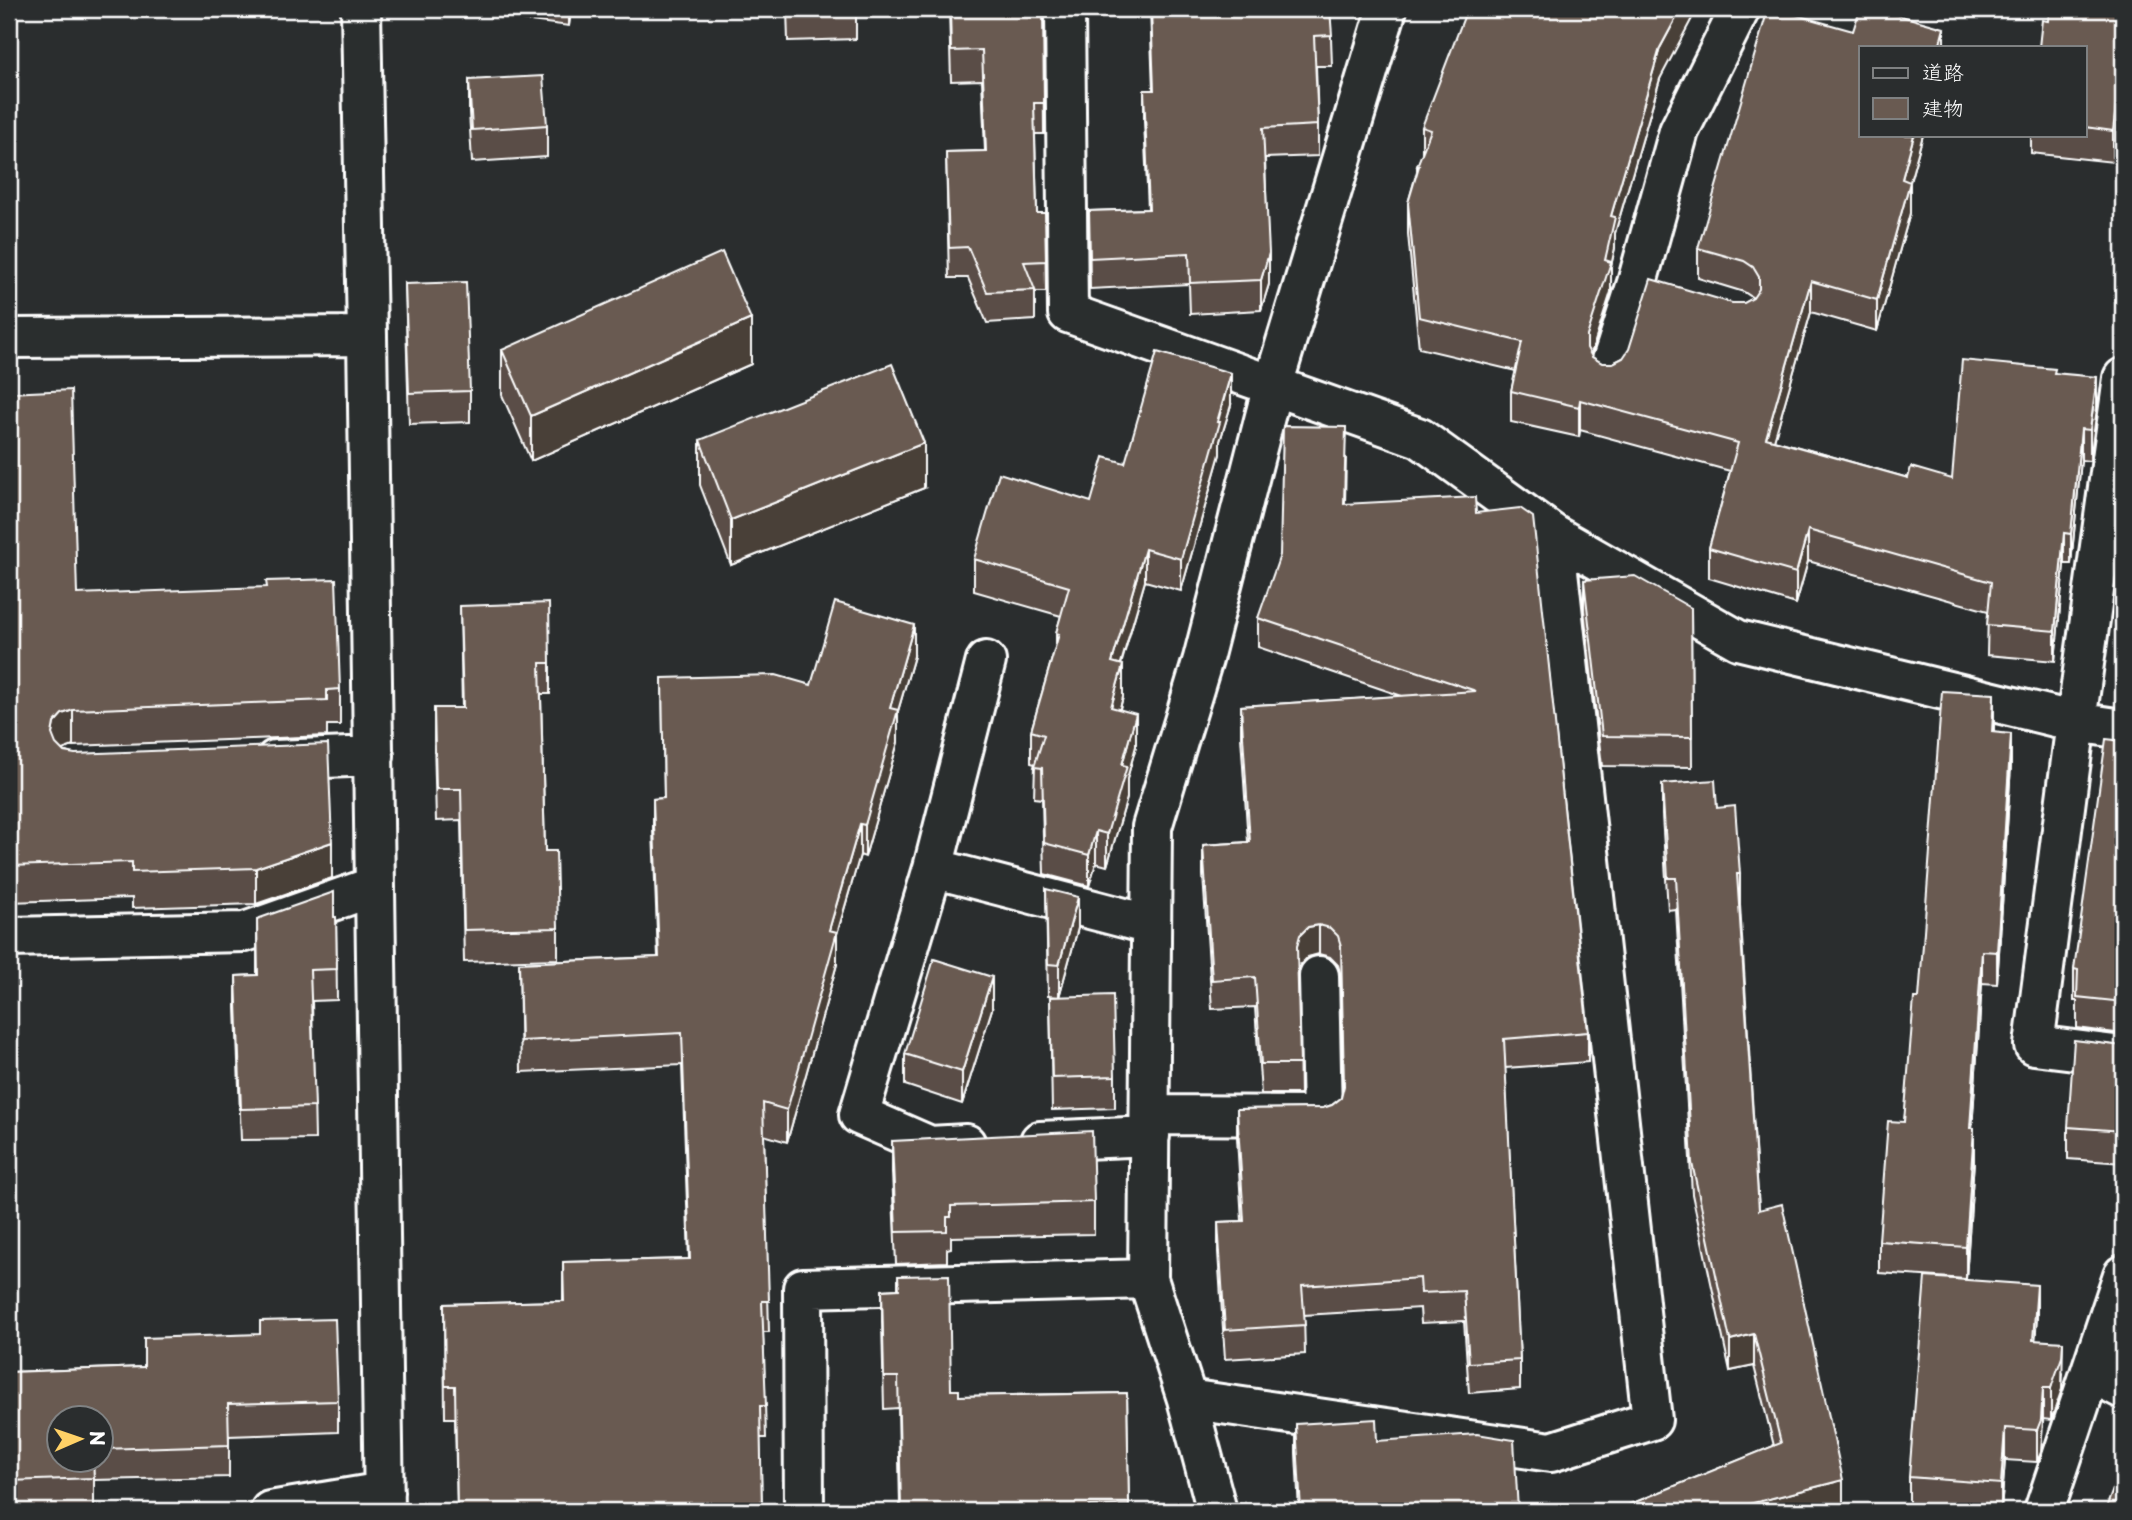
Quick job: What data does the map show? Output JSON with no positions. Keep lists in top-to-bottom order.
{
  "legend": ["道路", "建物"],
  "north": "right"
}
